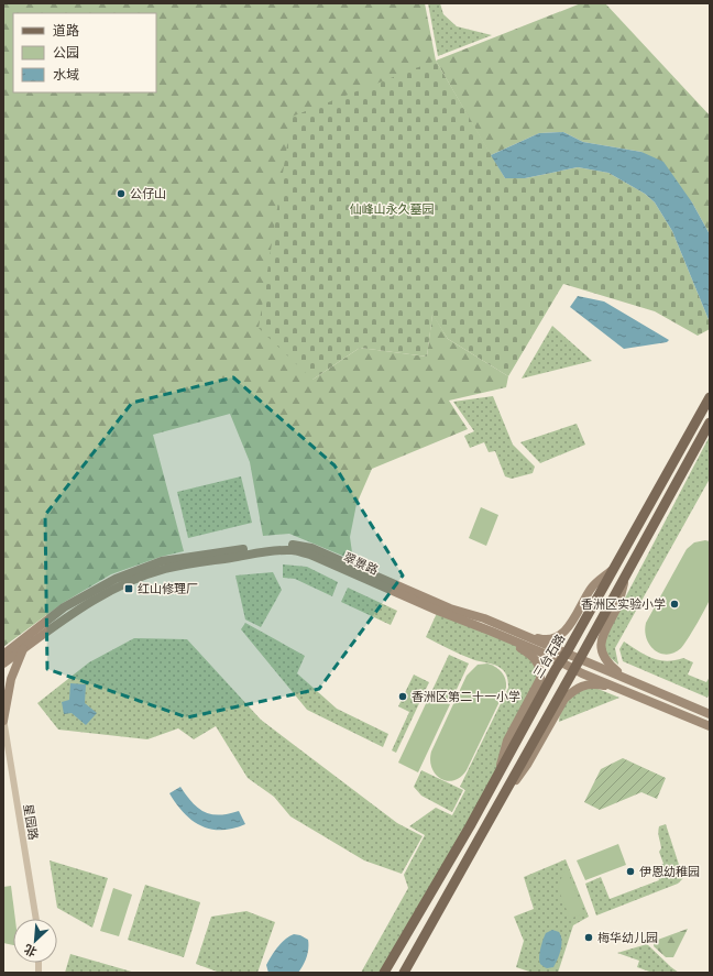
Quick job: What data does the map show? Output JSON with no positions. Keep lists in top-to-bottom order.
{
  "streets": {
    "main road": ["翠景路", "三台石路"],
    "street": ["星园路"]
  },
  "crossings": [
    ["翠景路", "三台石路"]
  ],
  "parks": ["仙峰山永久墓园"],
  "places": {
    "other": [
      "公仔山",
      "香洲区实验小学",
      "香洲区第二十一小学",
      "伊恩幼稚园",
      "梅华幼儿园"
    ],
    "transit": ["红山修理厂"]
  },
  "legend": ["道路", "公园", "水域"],
  "north": "bottom left"
}
